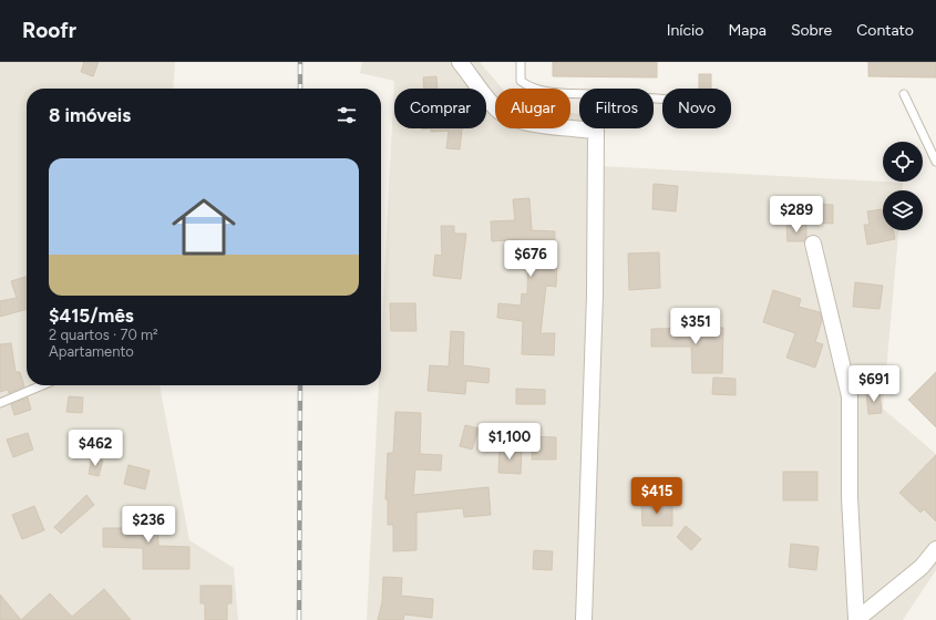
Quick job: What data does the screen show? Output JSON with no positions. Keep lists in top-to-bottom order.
{
  "page": {
    "header": "Roofr",
    "nav": [
      "Início",
      "Mapa",
      "Sobre",
      "Contato"
    ],
    "chip": [
      "Comprar",
      "Alugar",
      "Filtros",
      "Novo"
    ],
    "heading": "8 imóveis",
    "list": [
      {
        "name": "$415/mês",
        "note": "2 quartos · 70 m² · Apartamento"
      }
    ],
    "price": [
      "$289",
      "$676",
      "$351",
      "$691",
      "$1,100",
      "$462",
      "$415",
      "$236"
    ]
  }
}
